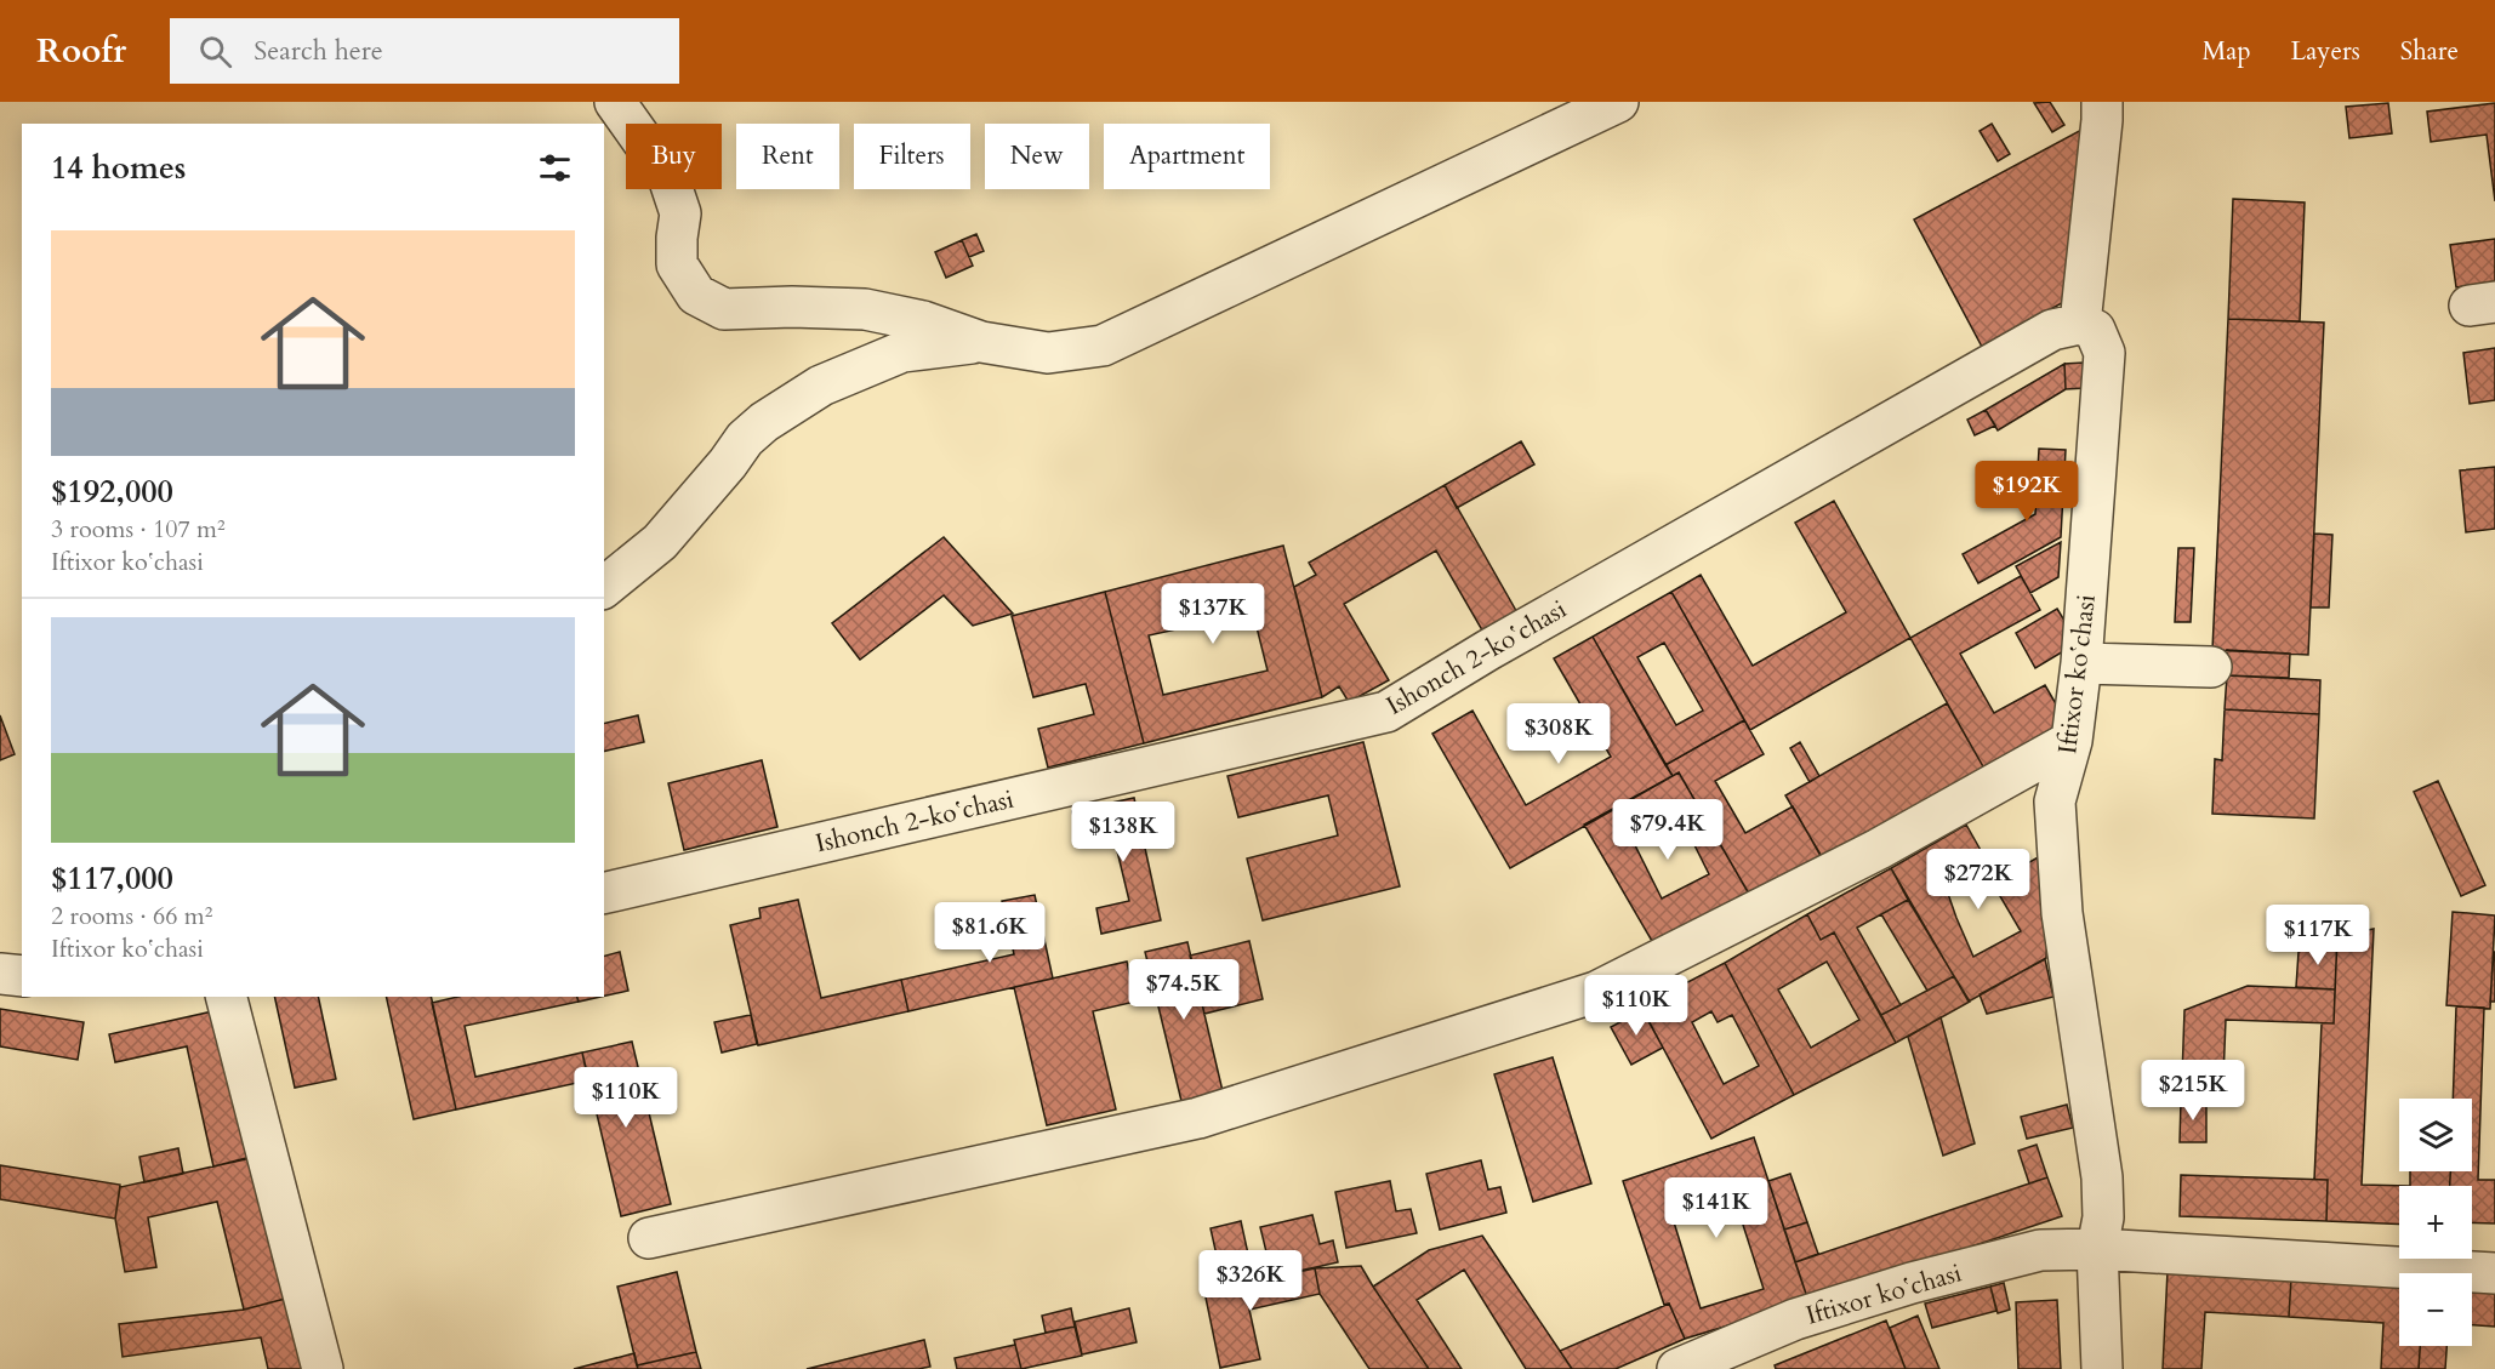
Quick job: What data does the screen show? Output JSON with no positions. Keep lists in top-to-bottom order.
{
  "streets": {
    "street": ["Ishonch 2-koʻchasi", "Iftixor koʻchasi"]
  },
  "crossings": [
    ["Ishonch 2-koʻchasi", "Iftixor koʻchasi"]
  ],
  "page": {
    "header": "Roofr",
    "search": "Search here",
    "nav": ["Map", "Layers", "Share"],
    "chip": [
      "Buy",
      "Rent",
      "Filters",
      "New",
      "Apartment"
    ],
    "heading": "14 homes",
    "list": [
      {
        "name": "$192,000",
        "note": "3 rooms · 107 m² · Iftixor koʻchasi"
      },
      {
        "name": "$117,000",
        "note": "2 rooms · 66 m² · Iftixor koʻchasi"
      }
    ],
    "price": [
      "$192K",
      "$137K",
      "$308K",
      "$79.4K",
      "$138K",
      "$272K",
      "$81.6K",
      "$117K",
      "$74.5K",
      "$110K",
      "$215K",
      "$110K",
      "$141K",
      "$326K"
    ],
    "map_buttons": ["+", "−"]
  }
}
